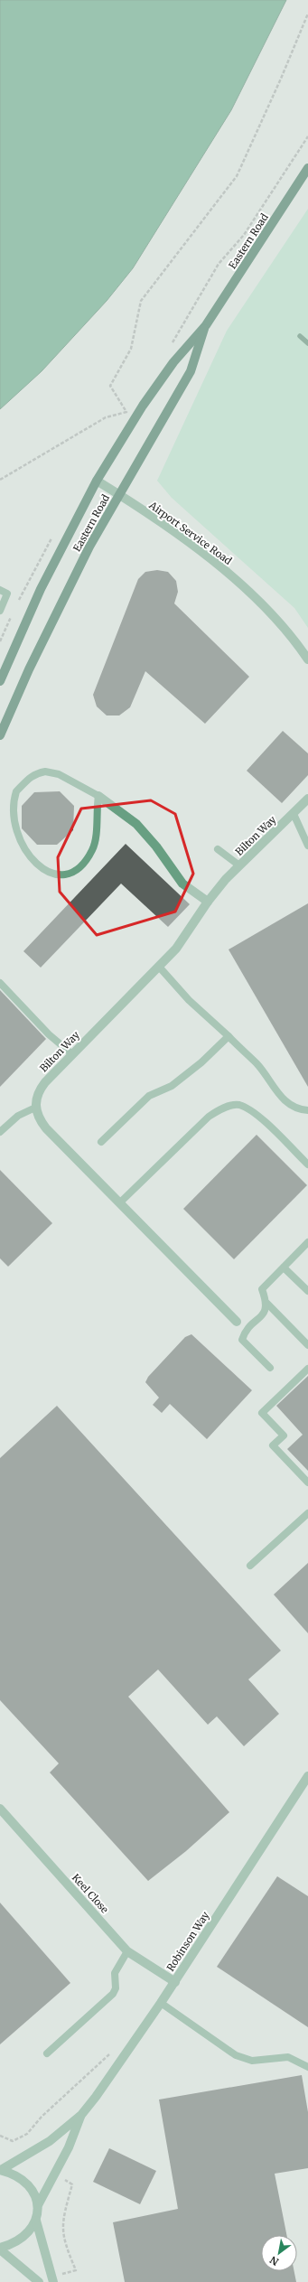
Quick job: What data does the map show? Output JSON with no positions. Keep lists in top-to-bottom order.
{
  "streets": {
    "main road": ["Eastern Road"],
    "street": [
      "Airport Service Road",
      "Bilton Way",
      "Keel Close",
      "Robinson Way"
    ]
  },
  "crossings": [
    ["Eastern Road", "Airport Service Road"],
    ["Keel Close", "Robinson Way"]
  ],
  "north": "bottom left"
}
